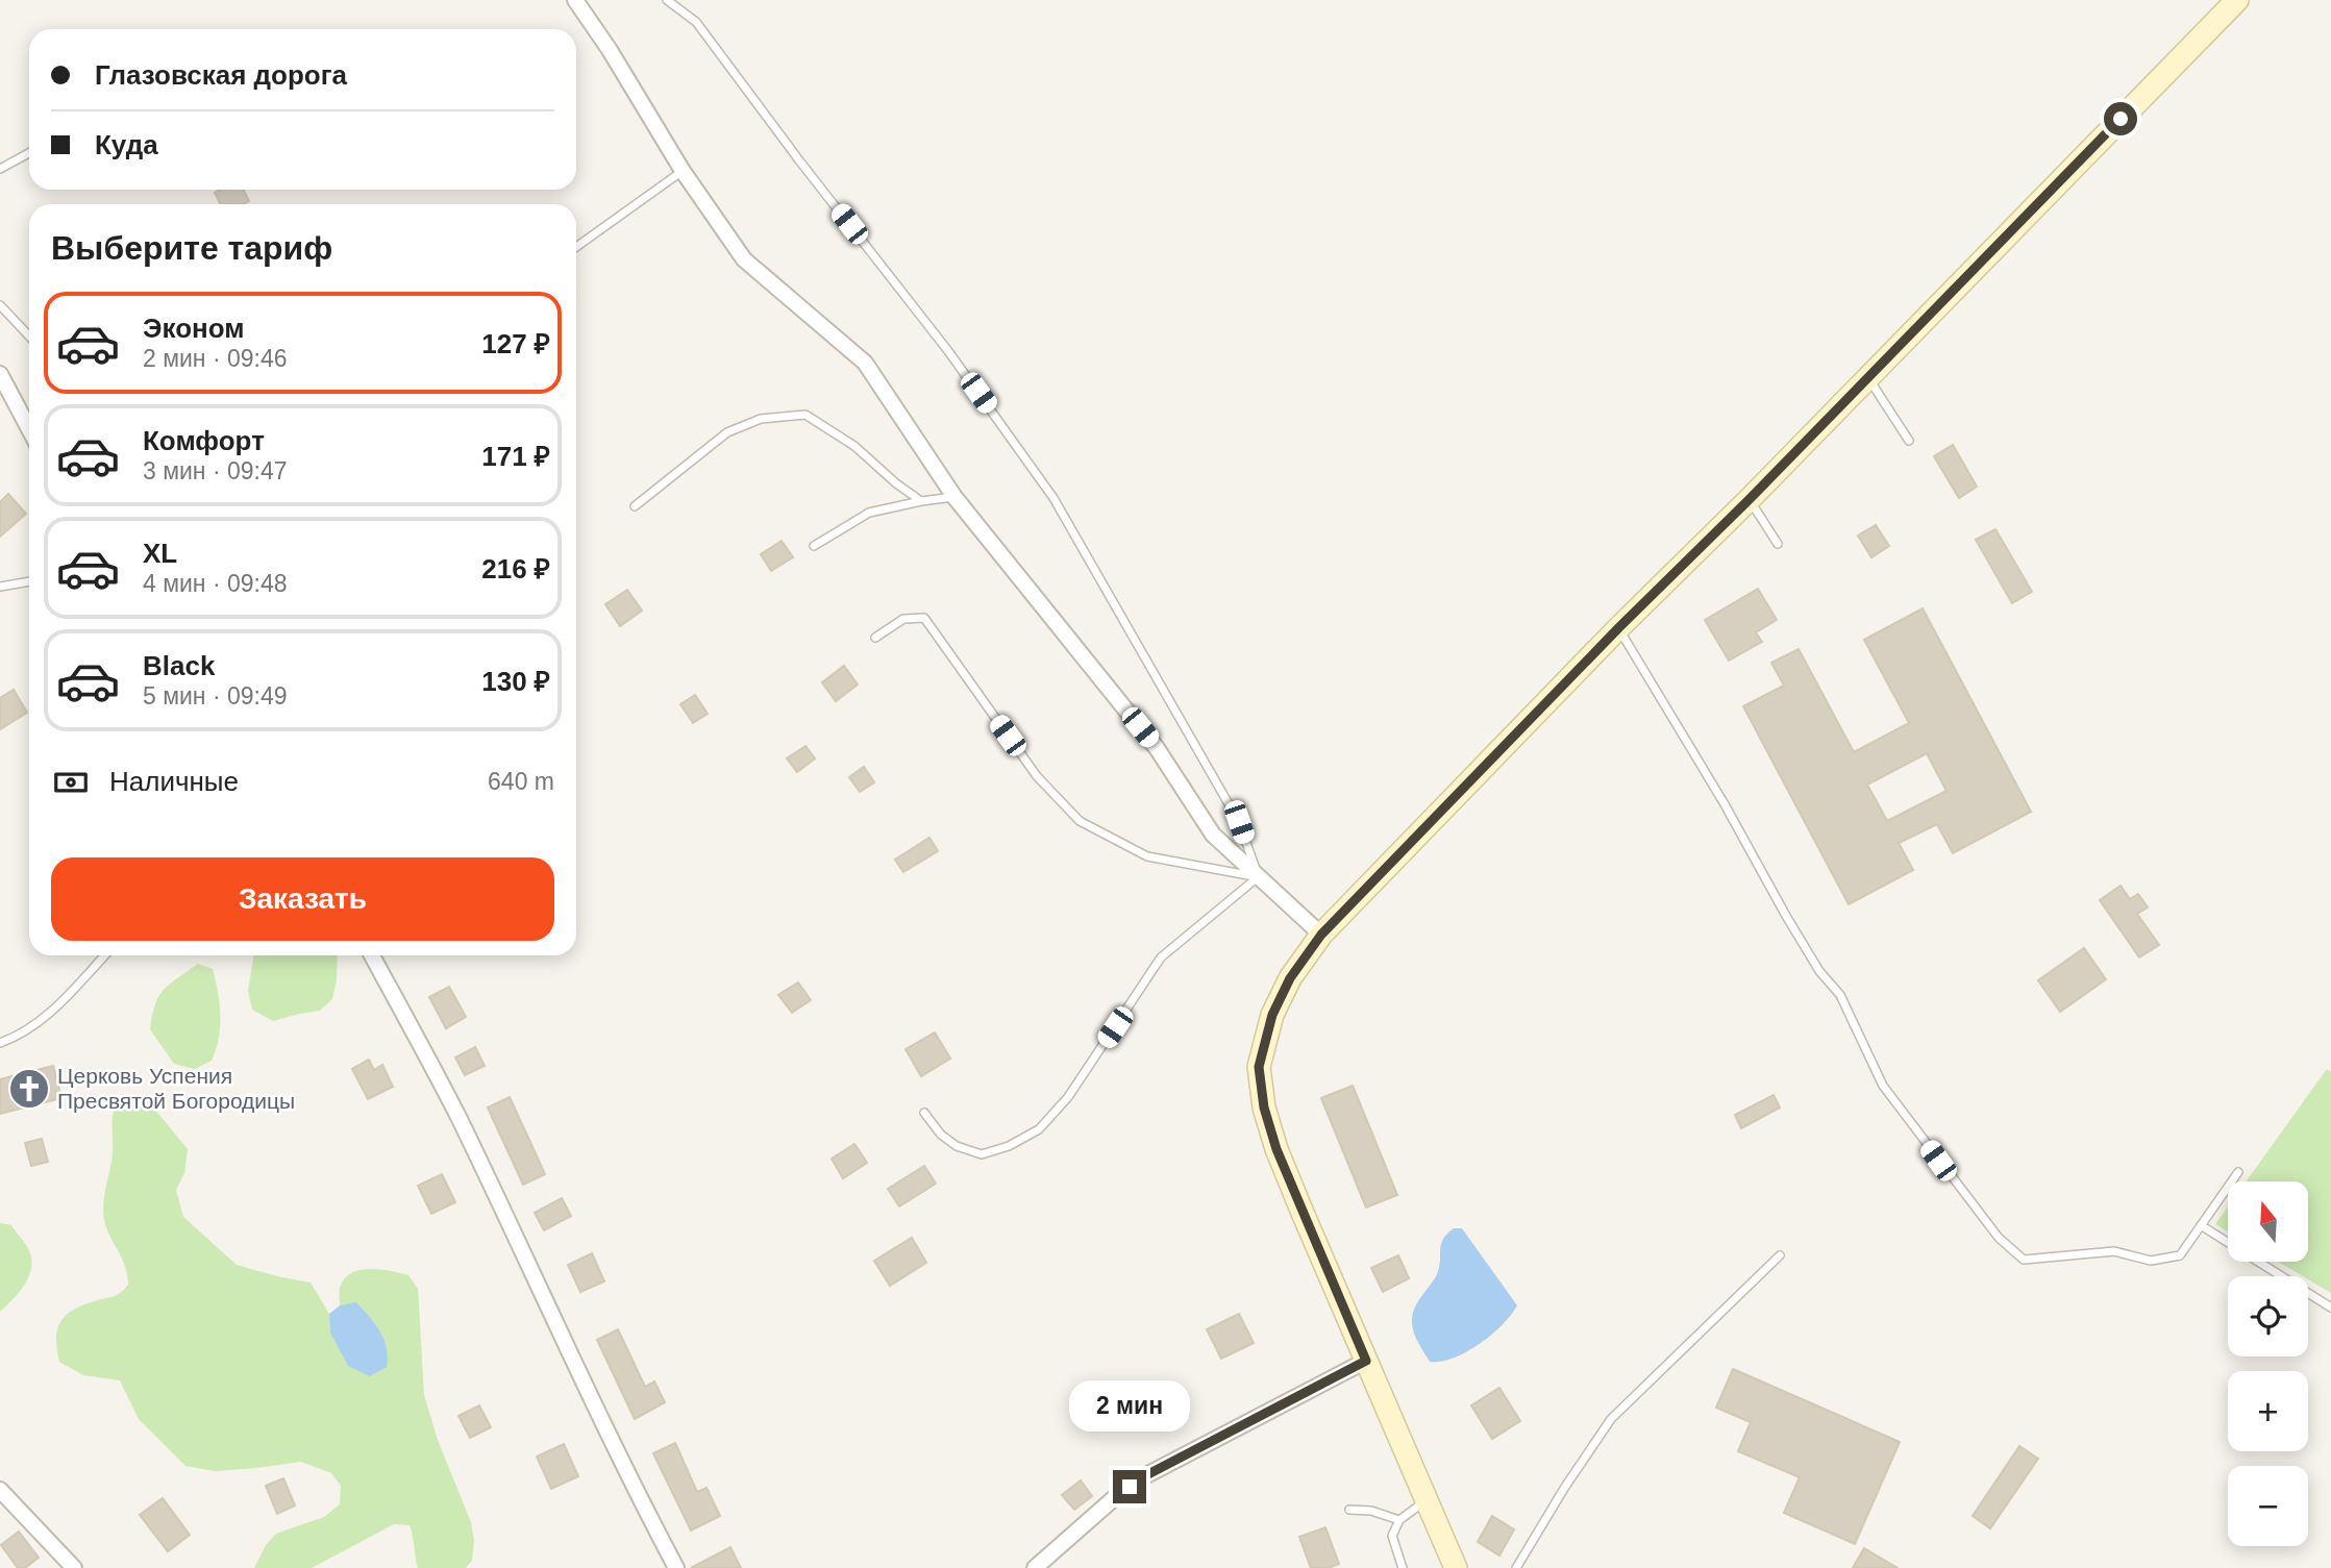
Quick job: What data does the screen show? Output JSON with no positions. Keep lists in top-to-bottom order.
{
  "places": {
    "church": ["Церковь Успения Пресвятой Богородицы"]
  },
  "north": "top",
  "page": {
    "banner": ["Глазовская дорога", "Куда"],
    "heading": "Выберите тариф",
    "list": [
      {
        "name": "Эконом",
        "note": "2 мин · 09:46",
        "value": "127 ₽"
      },
      {
        "name": "Комфорт",
        "note": "3 мин · 09:47",
        "value": "171 ₽"
      },
      {
        "name": "XL",
        "note": "4 мин · 09:48",
        "value": "216 ₽"
      },
      {
        "name": "Black",
        "note": "5 мин · 09:49",
        "value": "130 ₽"
      }
    ],
    "pay": ["Наличные", "640 m"],
    "buttons": "Заказать",
    "map_buttons": ["+", "−"],
    "bubble": "2 мин"
  }
}
